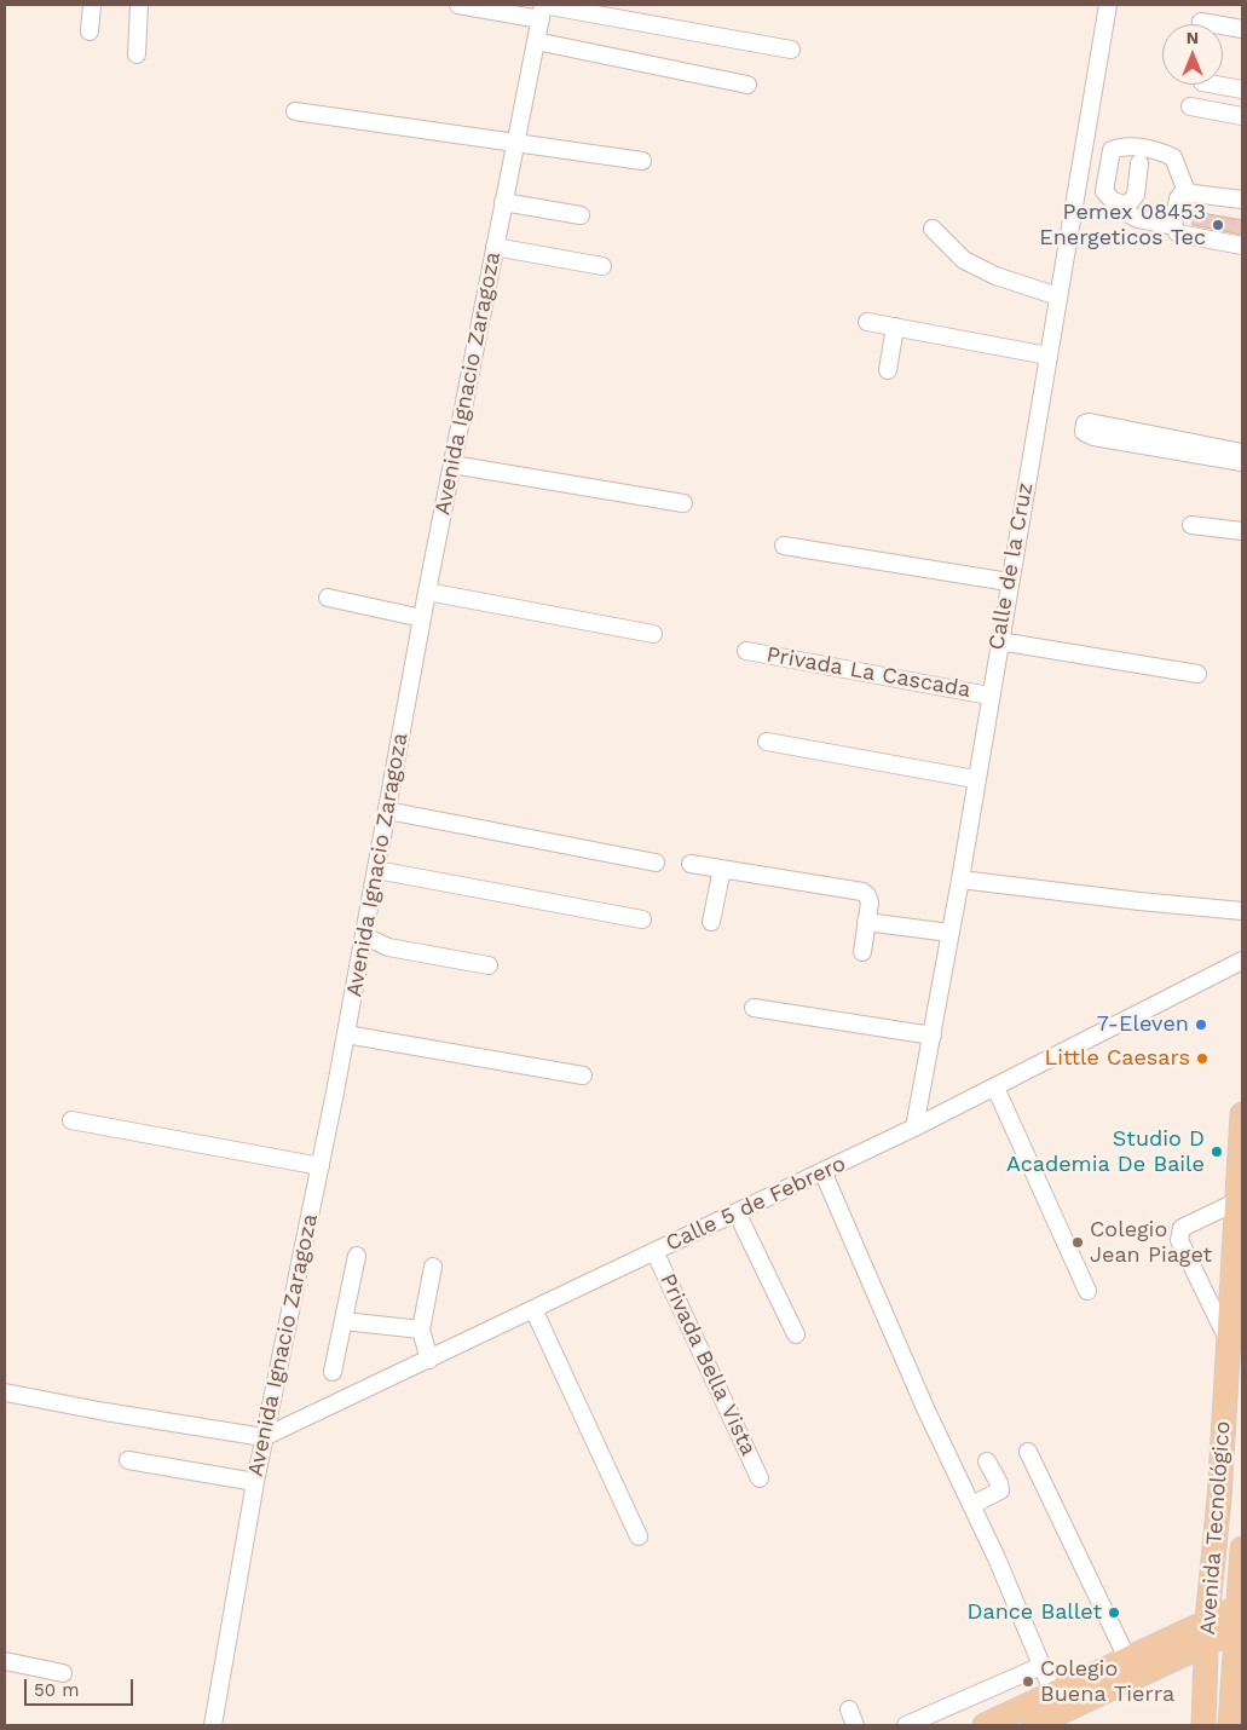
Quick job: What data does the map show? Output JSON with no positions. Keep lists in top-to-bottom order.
{
  "streets": {
    "main road": ["Avenida Tecnológico"],
    "street": [
      "Avenida Ignacio Zaragoza",
      "Calle de la Cruz",
      "Privada La Cascada",
      "Calle 5 de Febrero",
      "Privada Bella Vista"
    ]
  },
  "crossings": [
    ["Avenida Ignacio Zaragoza", "Calle 5 de Febrero"],
    ["Calle de la Cruz", "Privada La Cascada"],
    ["Calle de la Cruz", "Calle 5 de Febrero"],
    ["Calle 5 de Febrero", "Privada Bella Vista"]
  ],
  "places": [
    "Pemex 08453 Energeticos Tec",
    "7-Eleven",
    "Little Caesars",
    "Studio D Academia De Baile",
    "Colegio Jean Piaget",
    "Dance Ballet",
    "Colegio Buena Tierra"
  ],
  "scale_bar": "50 m",
  "north": "top"
}
